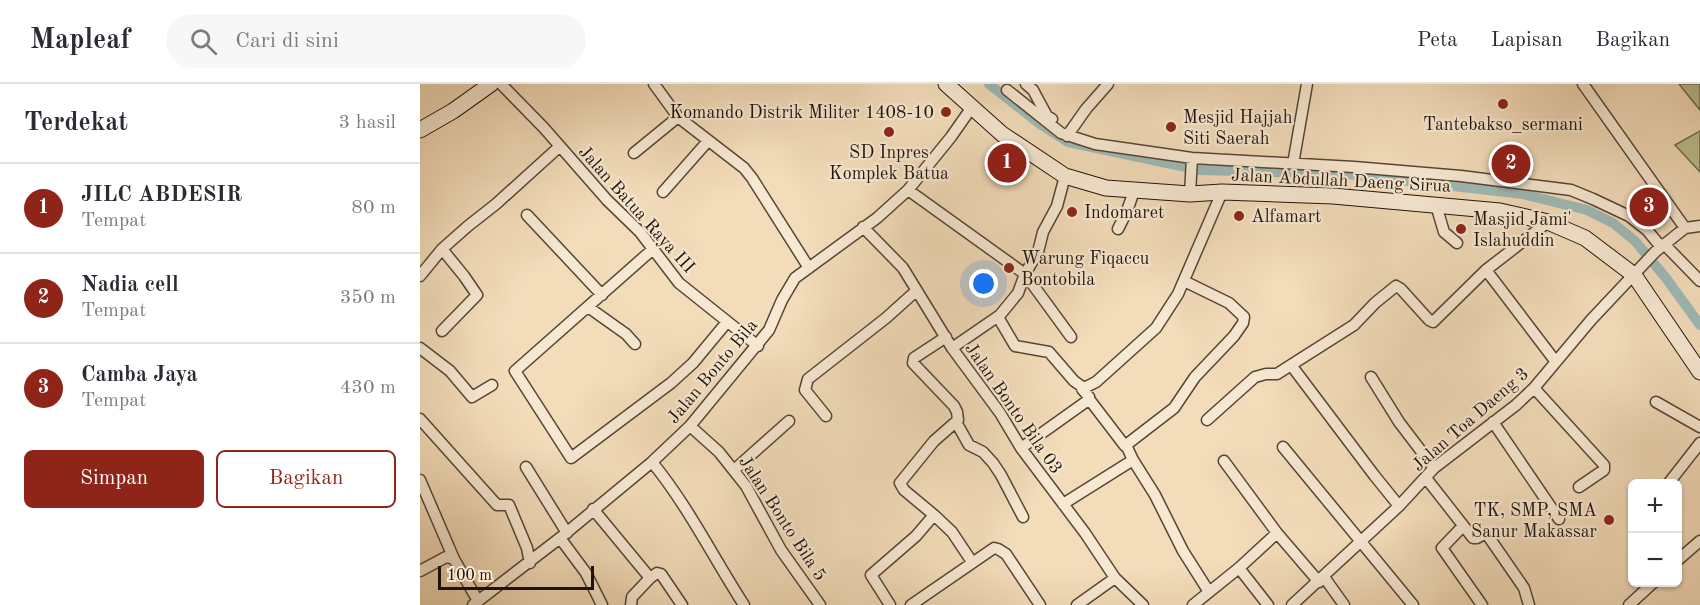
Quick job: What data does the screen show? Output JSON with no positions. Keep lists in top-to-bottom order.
{
  "streets": {
    "main road": ["Jalan Abdullah Daeng Sirua"],
    "street": [
      "Jalan Batua Raya III",
      "Jalan Bonto Bila",
      "Jalan Bonto Bila 03",
      "Jalan Toa Daeng 3",
      "Jalan Bonto Bila 5"
    ]
  },
  "crossings": [
    ["Jalan Abdullah Daeng Sirua", "Jalan Bonto Bila"],
    ["Jalan Abdullah Daeng Sirua", "Jalan Toa Daeng 3"],
    ["Jalan Batua Raya III", "Jalan Bonto Bila"],
    ["Jalan Bonto Bila", "Jalan Bonto Bila 03"],
    ["Jalan Bonto Bila", "Jalan Bonto Bila 5"]
  ],
  "places": [
    "Tantebakso_sermani",
    "Komando Distrik Militer 1408-10",
    "Mesjid Hajjah Siti Saerah",
    "SD Inpres Komplek Batua",
    "Indomaret",
    "Alfamart",
    "Masjid Jami' Islahuddin",
    "Warung Fiqaccu Bontobila",
    "TK, SMP, SMA Sanur Makassar"
  ],
  "scale_bar": "100 m",
  "page": {
    "header": "Mapleaf",
    "search": "Cari di sini",
    "nav": ["Peta", "Lapisan", "Bagikan"],
    "heading": ["Terdekat", "3 hasil"],
    "pins": ["1", "2", "3"],
    "list": [
      {
        "mark": "1",
        "name": "JILC ABDESIR",
        "note": "Tempat",
        "value": "80 m"
      },
      {
        "mark": "2",
        "name": "Nadia cell",
        "note": "Tempat",
        "value": "350 m"
      },
      {
        "mark": "3",
        "name": "Camba Jaya",
        "note": "Tempat",
        "value": "430 m"
      }
    ],
    "buttons": ["Simpan", "Bagikan"],
    "map_buttons": ["+", "−"],
    "scale": "100 m"
  }
}
